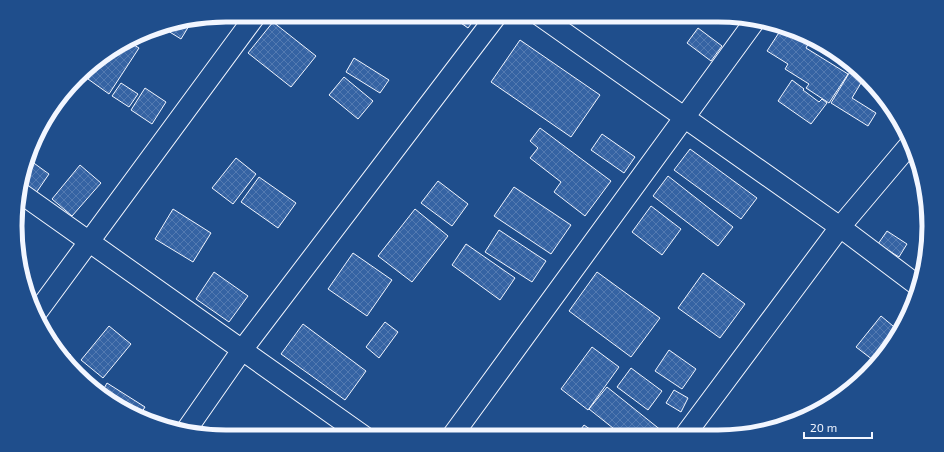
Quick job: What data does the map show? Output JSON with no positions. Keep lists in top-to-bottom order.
{
  "scale_bar": "20 m"
}
